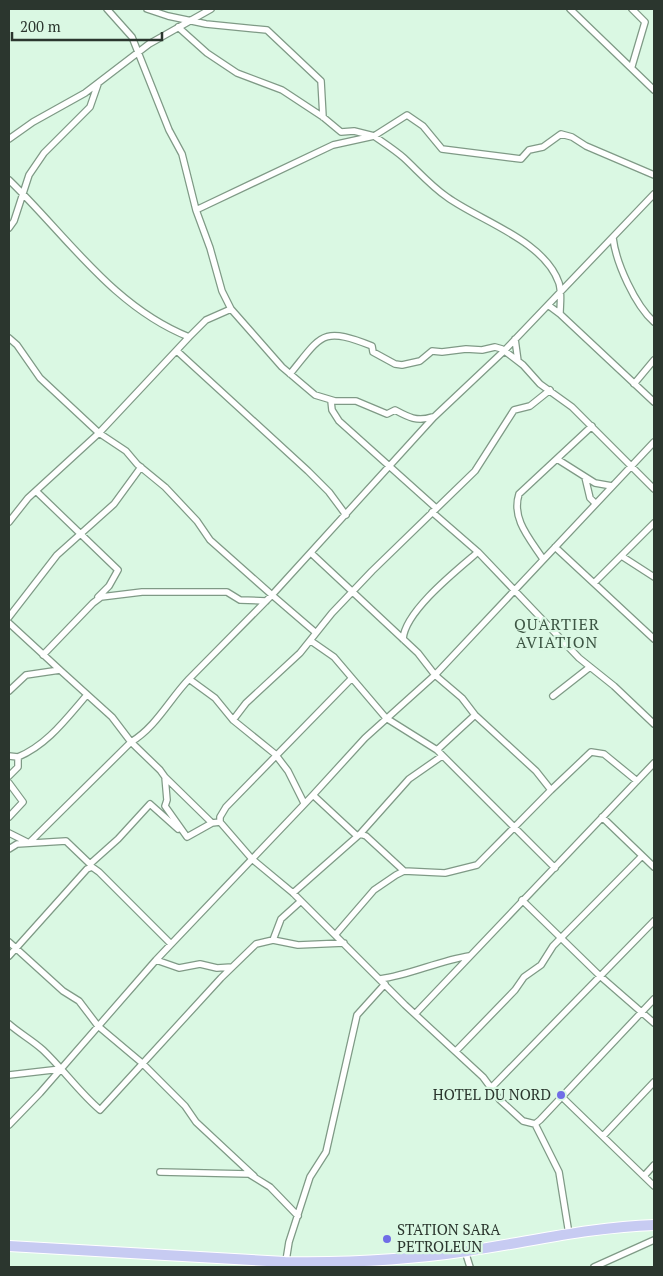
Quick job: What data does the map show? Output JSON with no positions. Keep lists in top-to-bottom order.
{
  "districts": ["QUARTIER AVIATION"],
  "places": ["HOTEL DU NORD", "STATION SARA PETROLEUN"],
  "scale_bar": "200 m"
}
